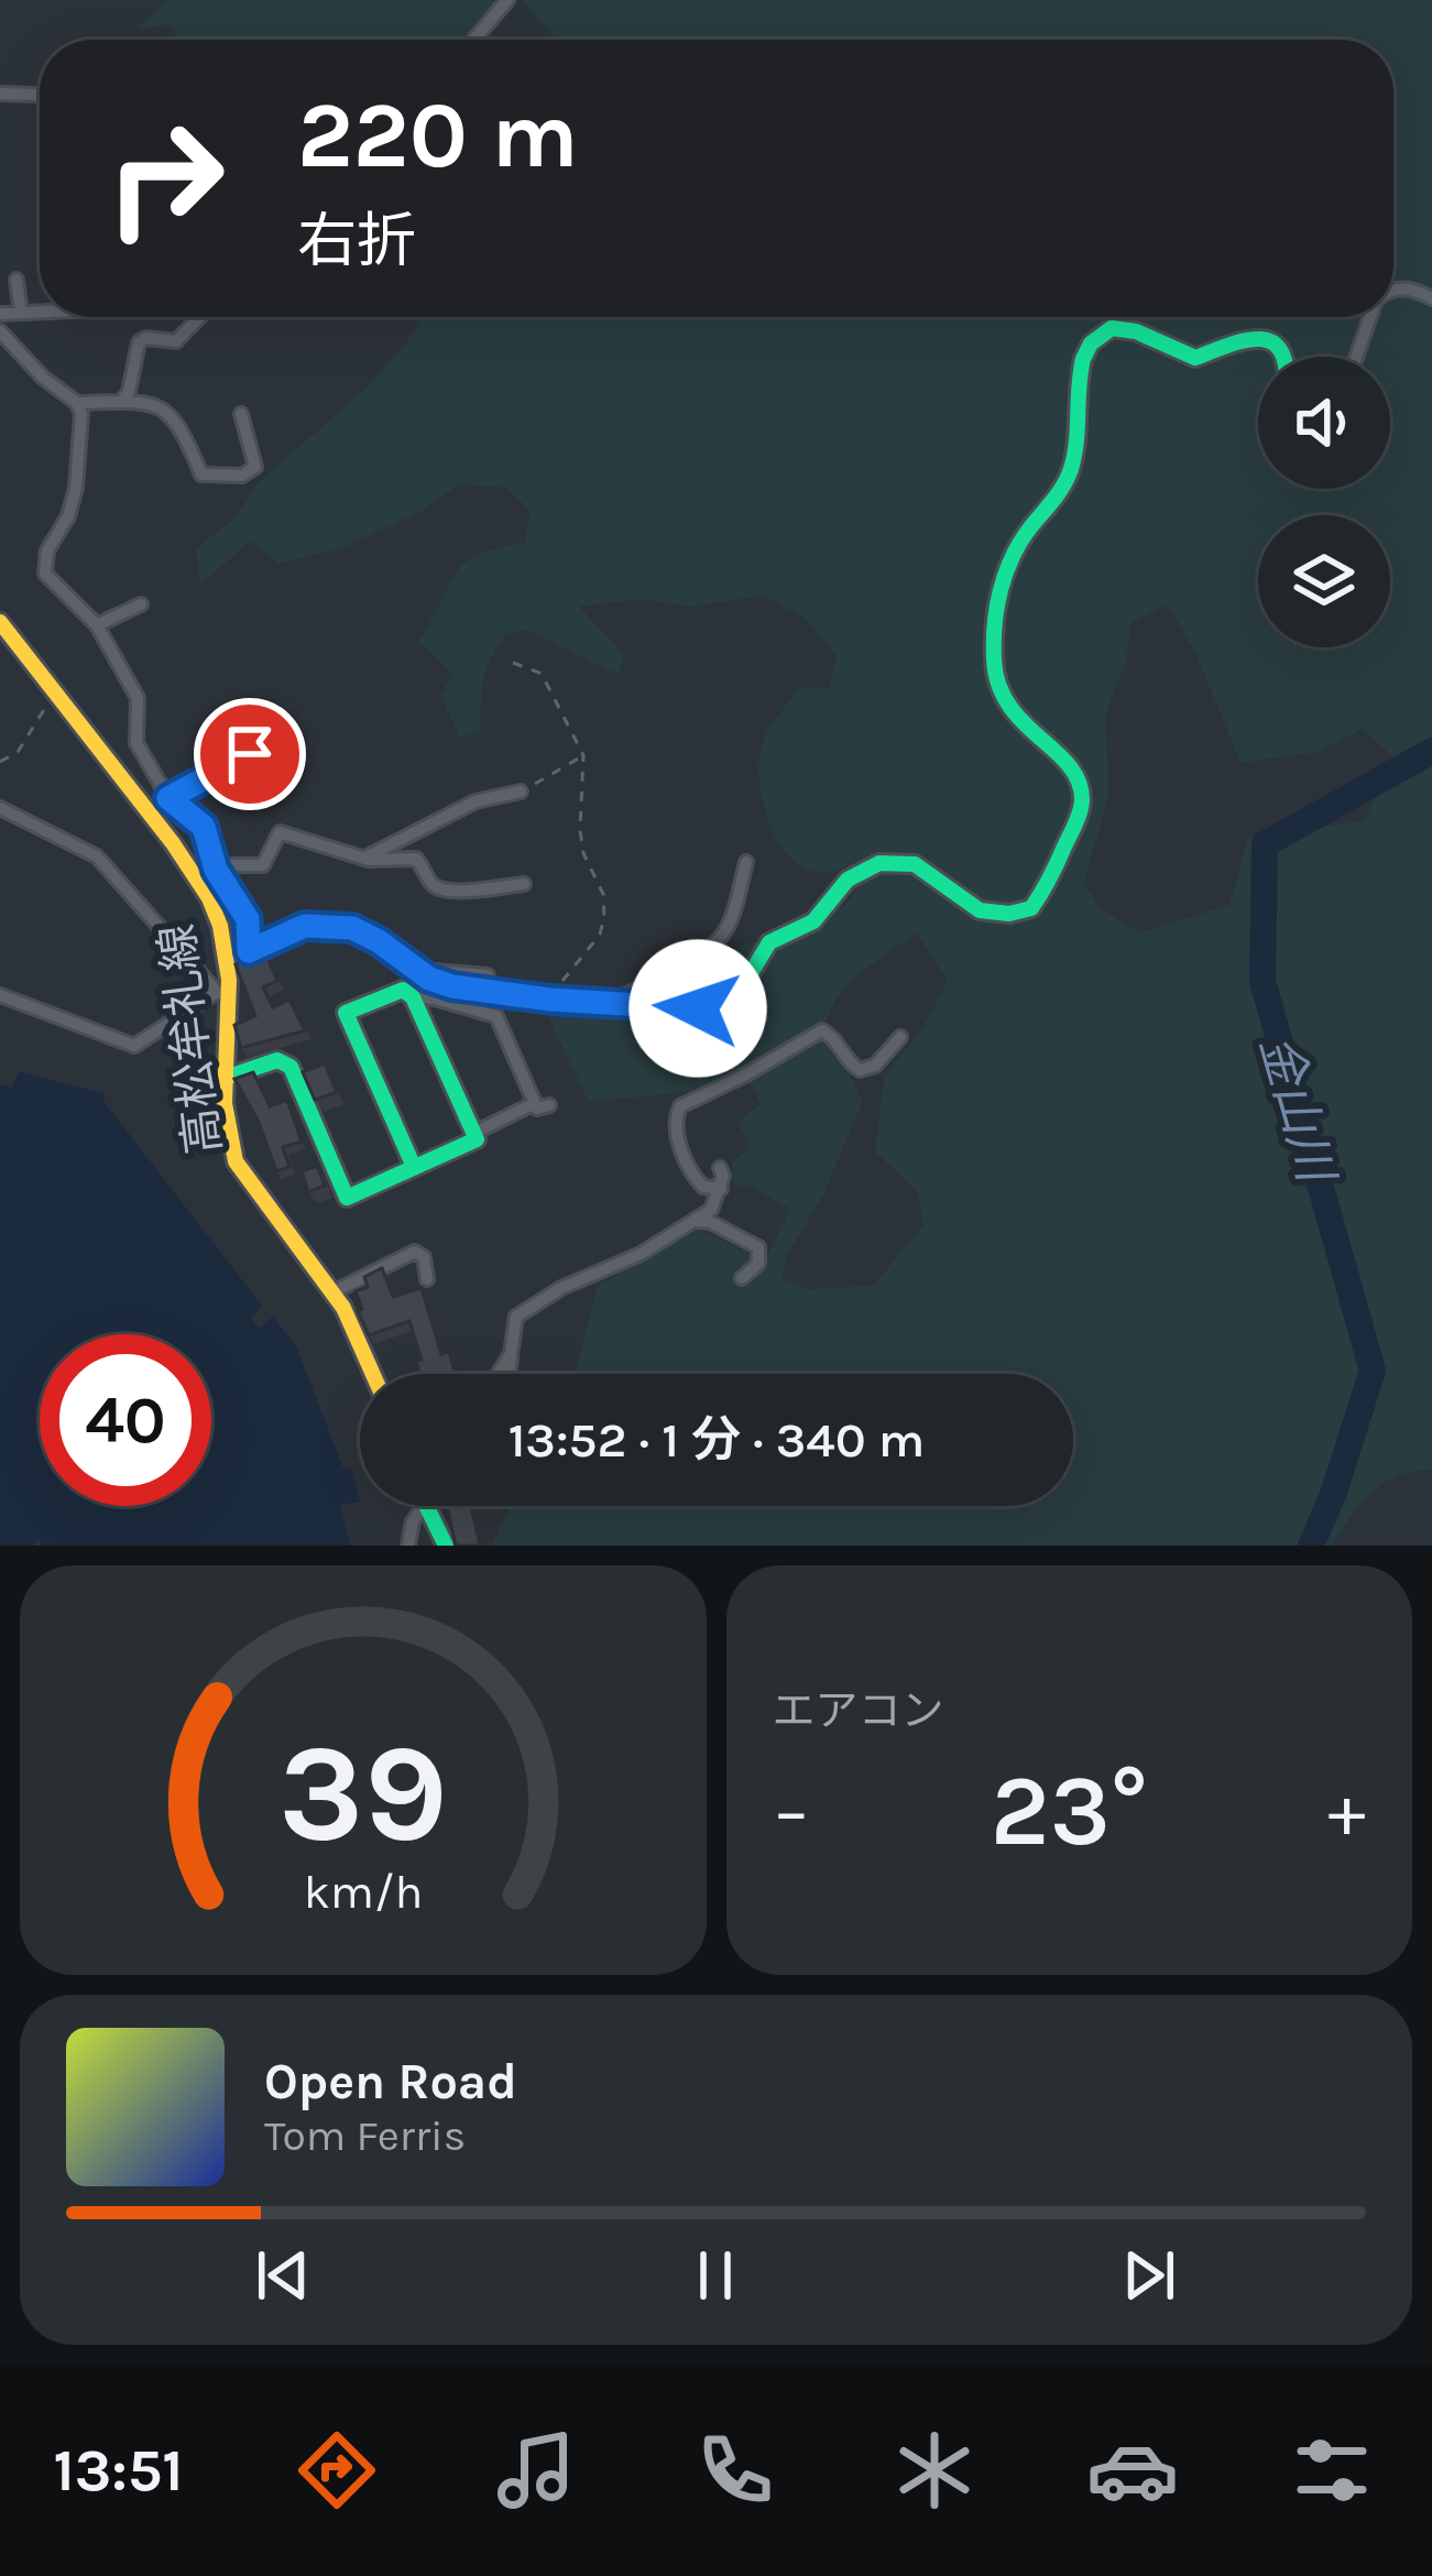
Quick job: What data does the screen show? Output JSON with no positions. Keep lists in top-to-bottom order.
{
  "streets": {
    "street": ["高松牟礼線"]
  },
  "water": ["金山川"],
  "page": {
    "turn": ["220 m", "右折"],
    "limit": "40",
    "trip": "13:52 · 1 分 · 340 m",
    "tile": "エアコン",
    "heat": ["−", "23°", "+"],
    "song": ["Open Road", "Tom Ferris"],
    "tabs": "13:51",
    "gauge": ["39", "km/h"]
  }
}
